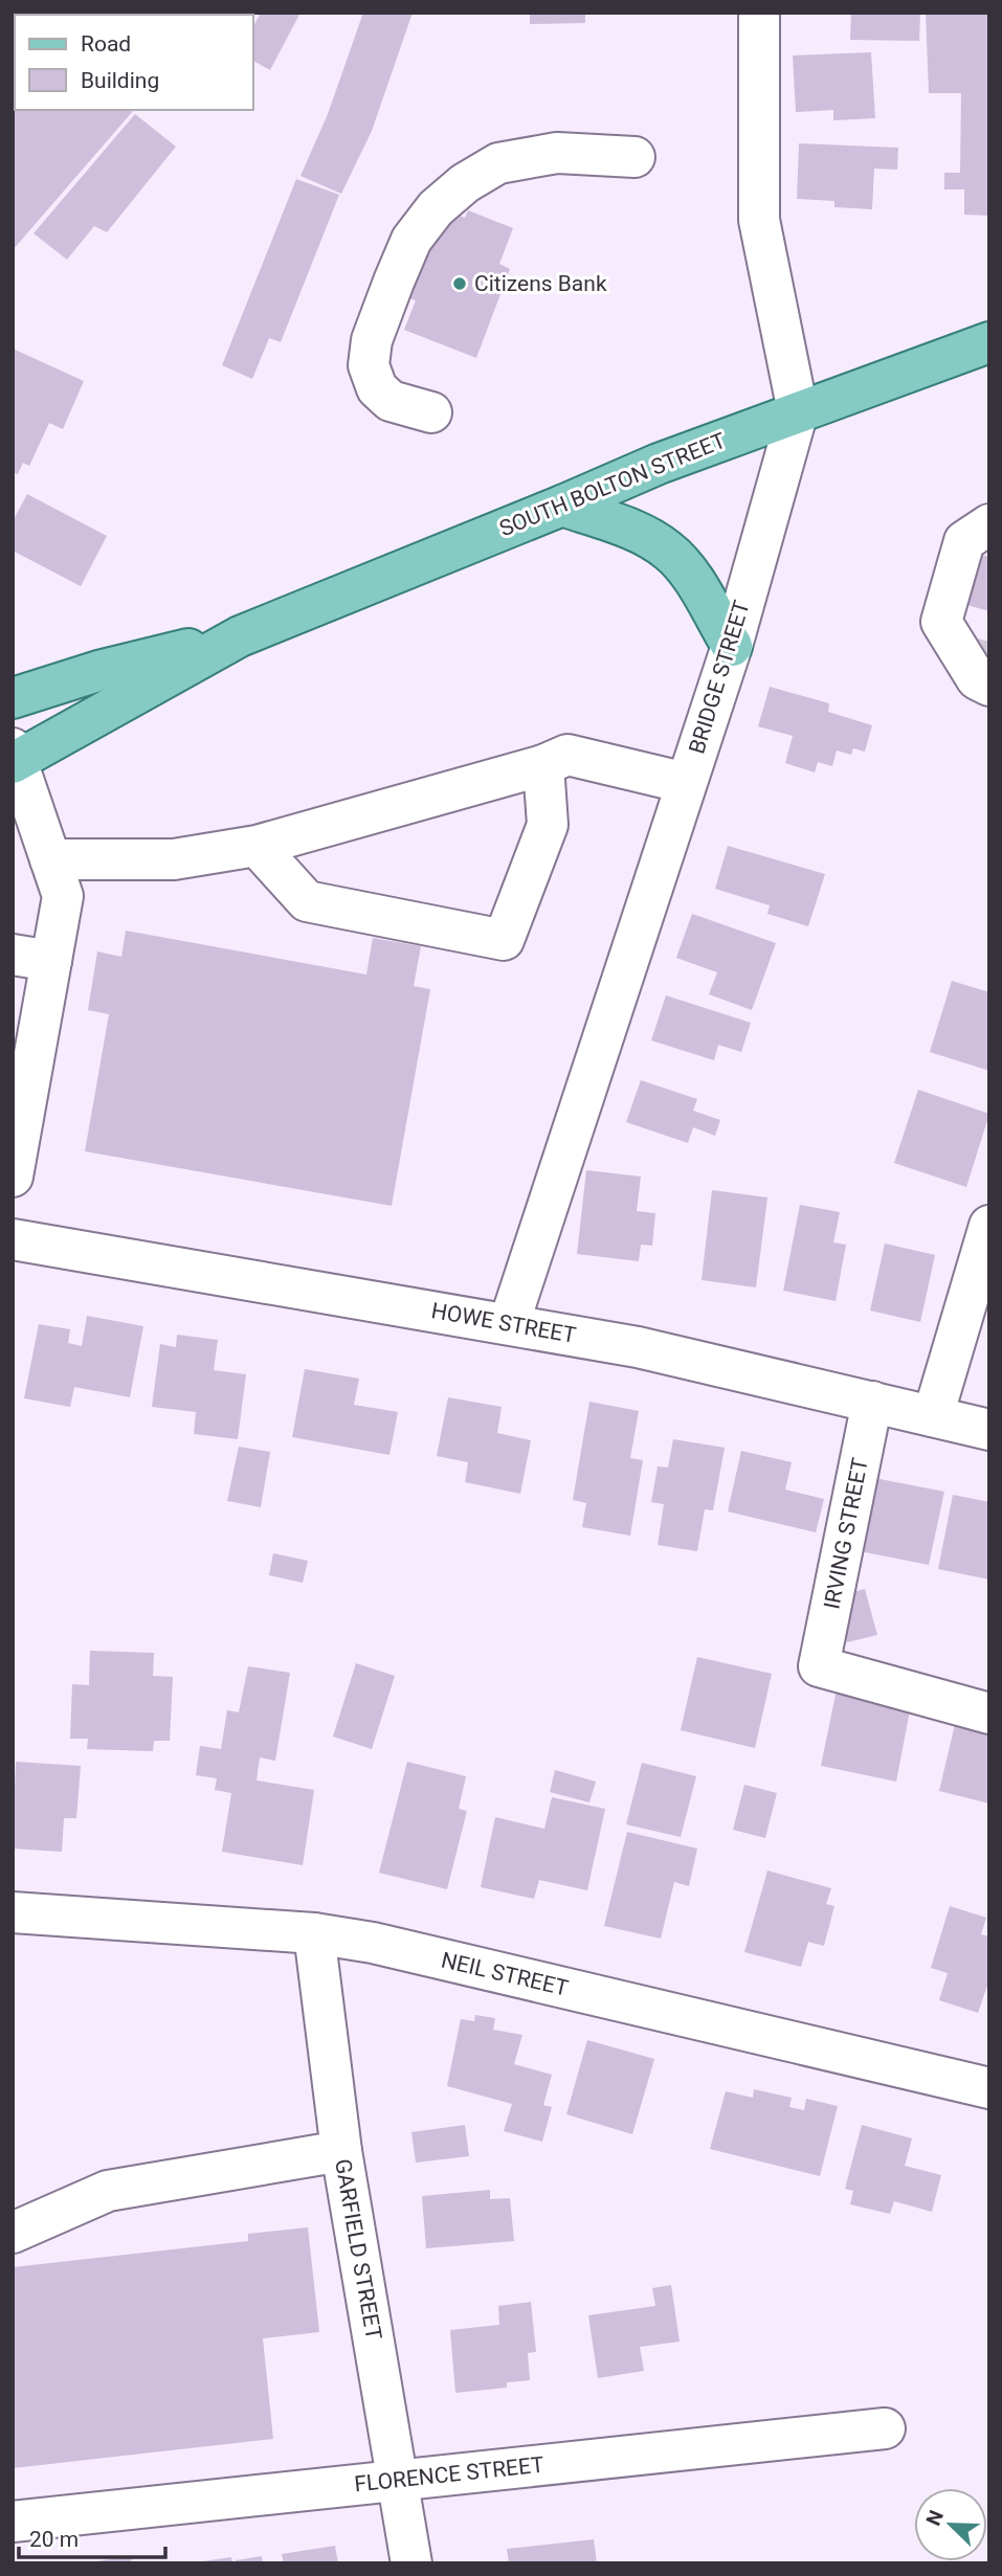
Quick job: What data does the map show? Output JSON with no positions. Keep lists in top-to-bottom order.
{
  "streets": {
    "main road": ["SOUTH BOLTON STREET"],
    "street": [
      "BRIDGE STREET",
      "HOWE STREET",
      "IRVING STREET",
      "NEIL STREET",
      "GARFIELD STREET",
      "FLORENCE STREET"
    ]
  },
  "crossings": [
    ["SOUTH BOLTON STREET", "BRIDGE STREET"],
    ["BRIDGE STREET", "HOWE STREET"],
    ["HOWE STREET", "IRVING STREET"],
    ["NEIL STREET", "GARFIELD STREET"],
    ["GARFIELD STREET", "FLORENCE STREET"]
  ],
  "places": ["Citizens Bank"],
  "legend": ["Road", "Building"],
  "scale_bar": "20 m",
  "north": "top left"
}
